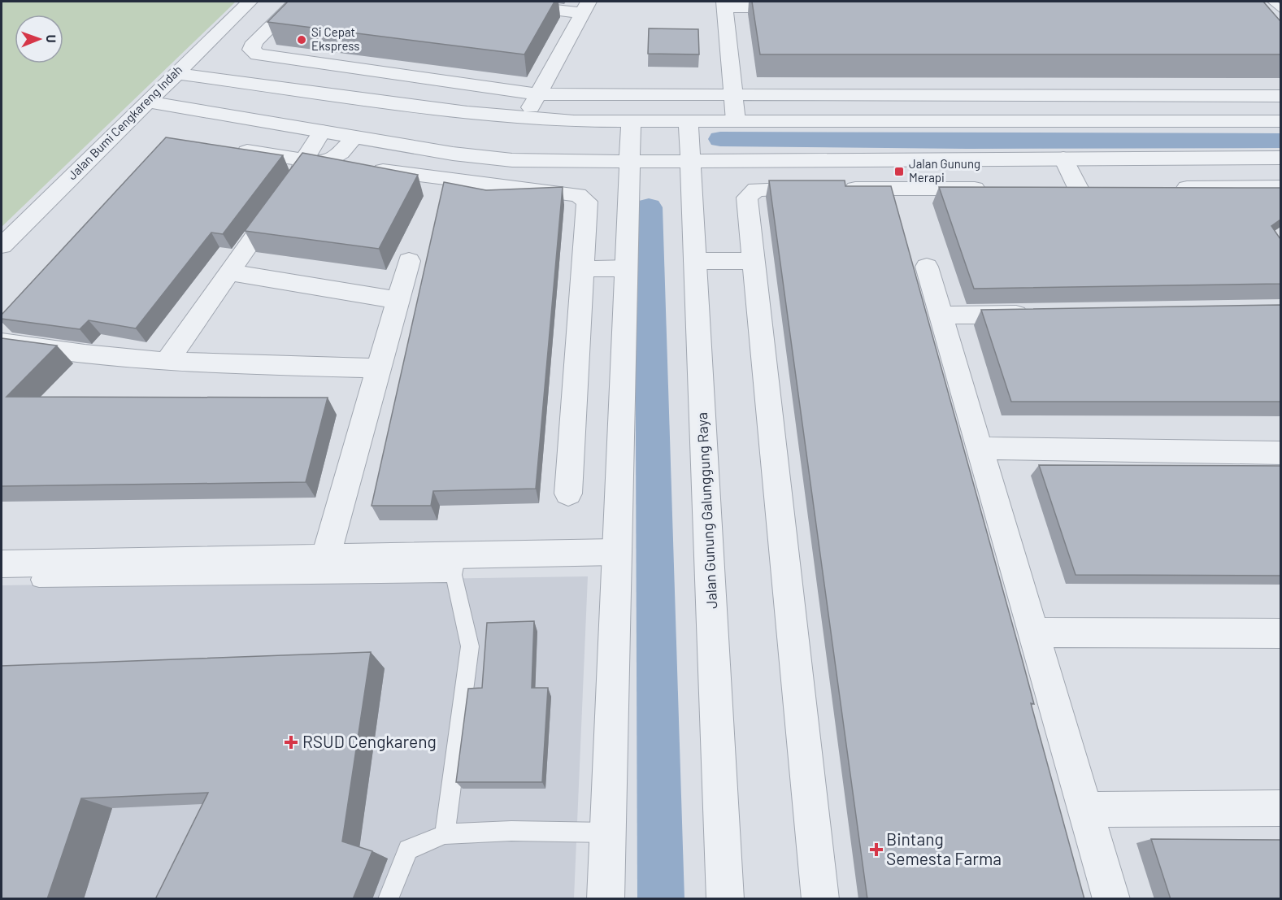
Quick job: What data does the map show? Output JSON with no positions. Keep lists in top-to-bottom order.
{
  "streets": {
    "street": ["Jalan Bumi Cengkareng Indah", "Jalan Gunung Galunggung Raya"]
  },
  "places": {
    "other": ["Si Cepat Ekspress"],
    "transit": ["Jalan Gunung Merapi"],
    "health": ["RSUD Cengkareng", "Bintang Semesta Farma"]
  },
  "north": "right"
}
